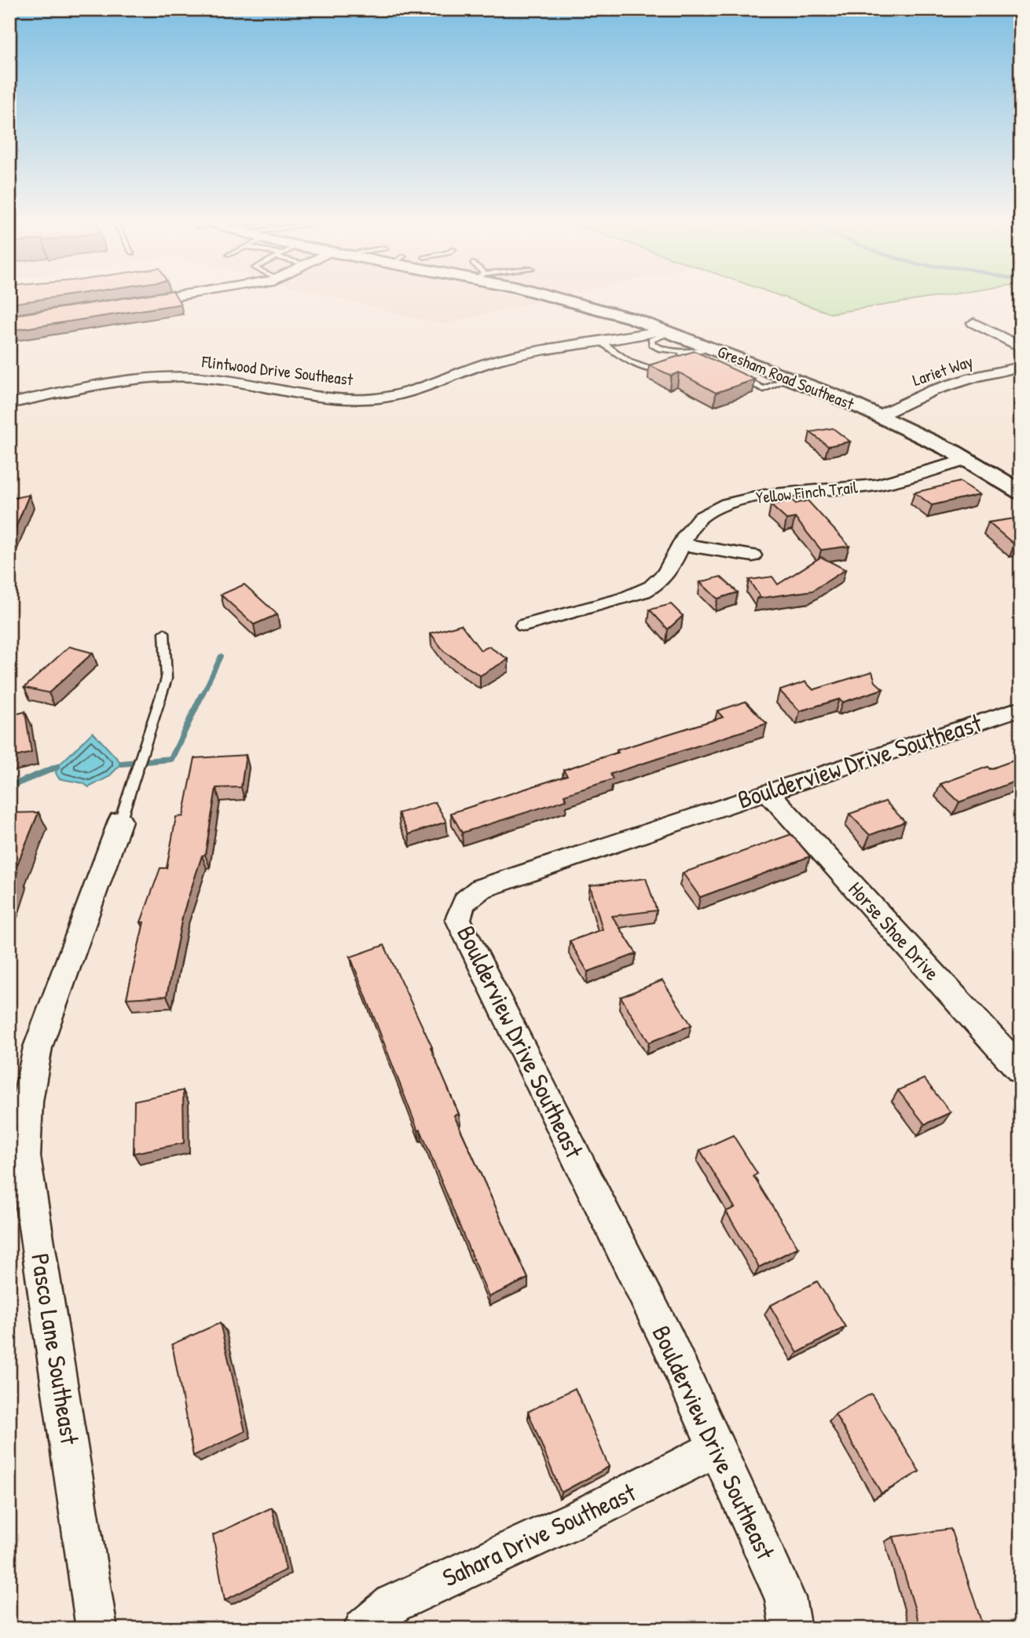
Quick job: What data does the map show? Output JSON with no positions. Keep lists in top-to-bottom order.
{
  "streets": {
    "street": [
      "Flintwood Drive Southeast",
      "Lariet Way",
      "Gresham Road Southeast",
      "Yellow Finch Trail",
      "Boulderview Drive Southeast",
      "Horse Shoe Drive",
      "Pasco Lane Southeast",
      "Sahara Drive Southeast"
    ]
  },
  "crossings": [
    ["Flintwood Drive Southeast", "Gresham Road Southeast"],
    ["Lariet Way", "Gresham Road Southeast"],
    ["Gresham Road Southeast", "Yellow Finch Trail"],
    ["Boulderview Drive Southeast", "Horse Shoe Drive"],
    ["Boulderview Drive Southeast", "Sahara Drive Southeast"]
  ]
}
